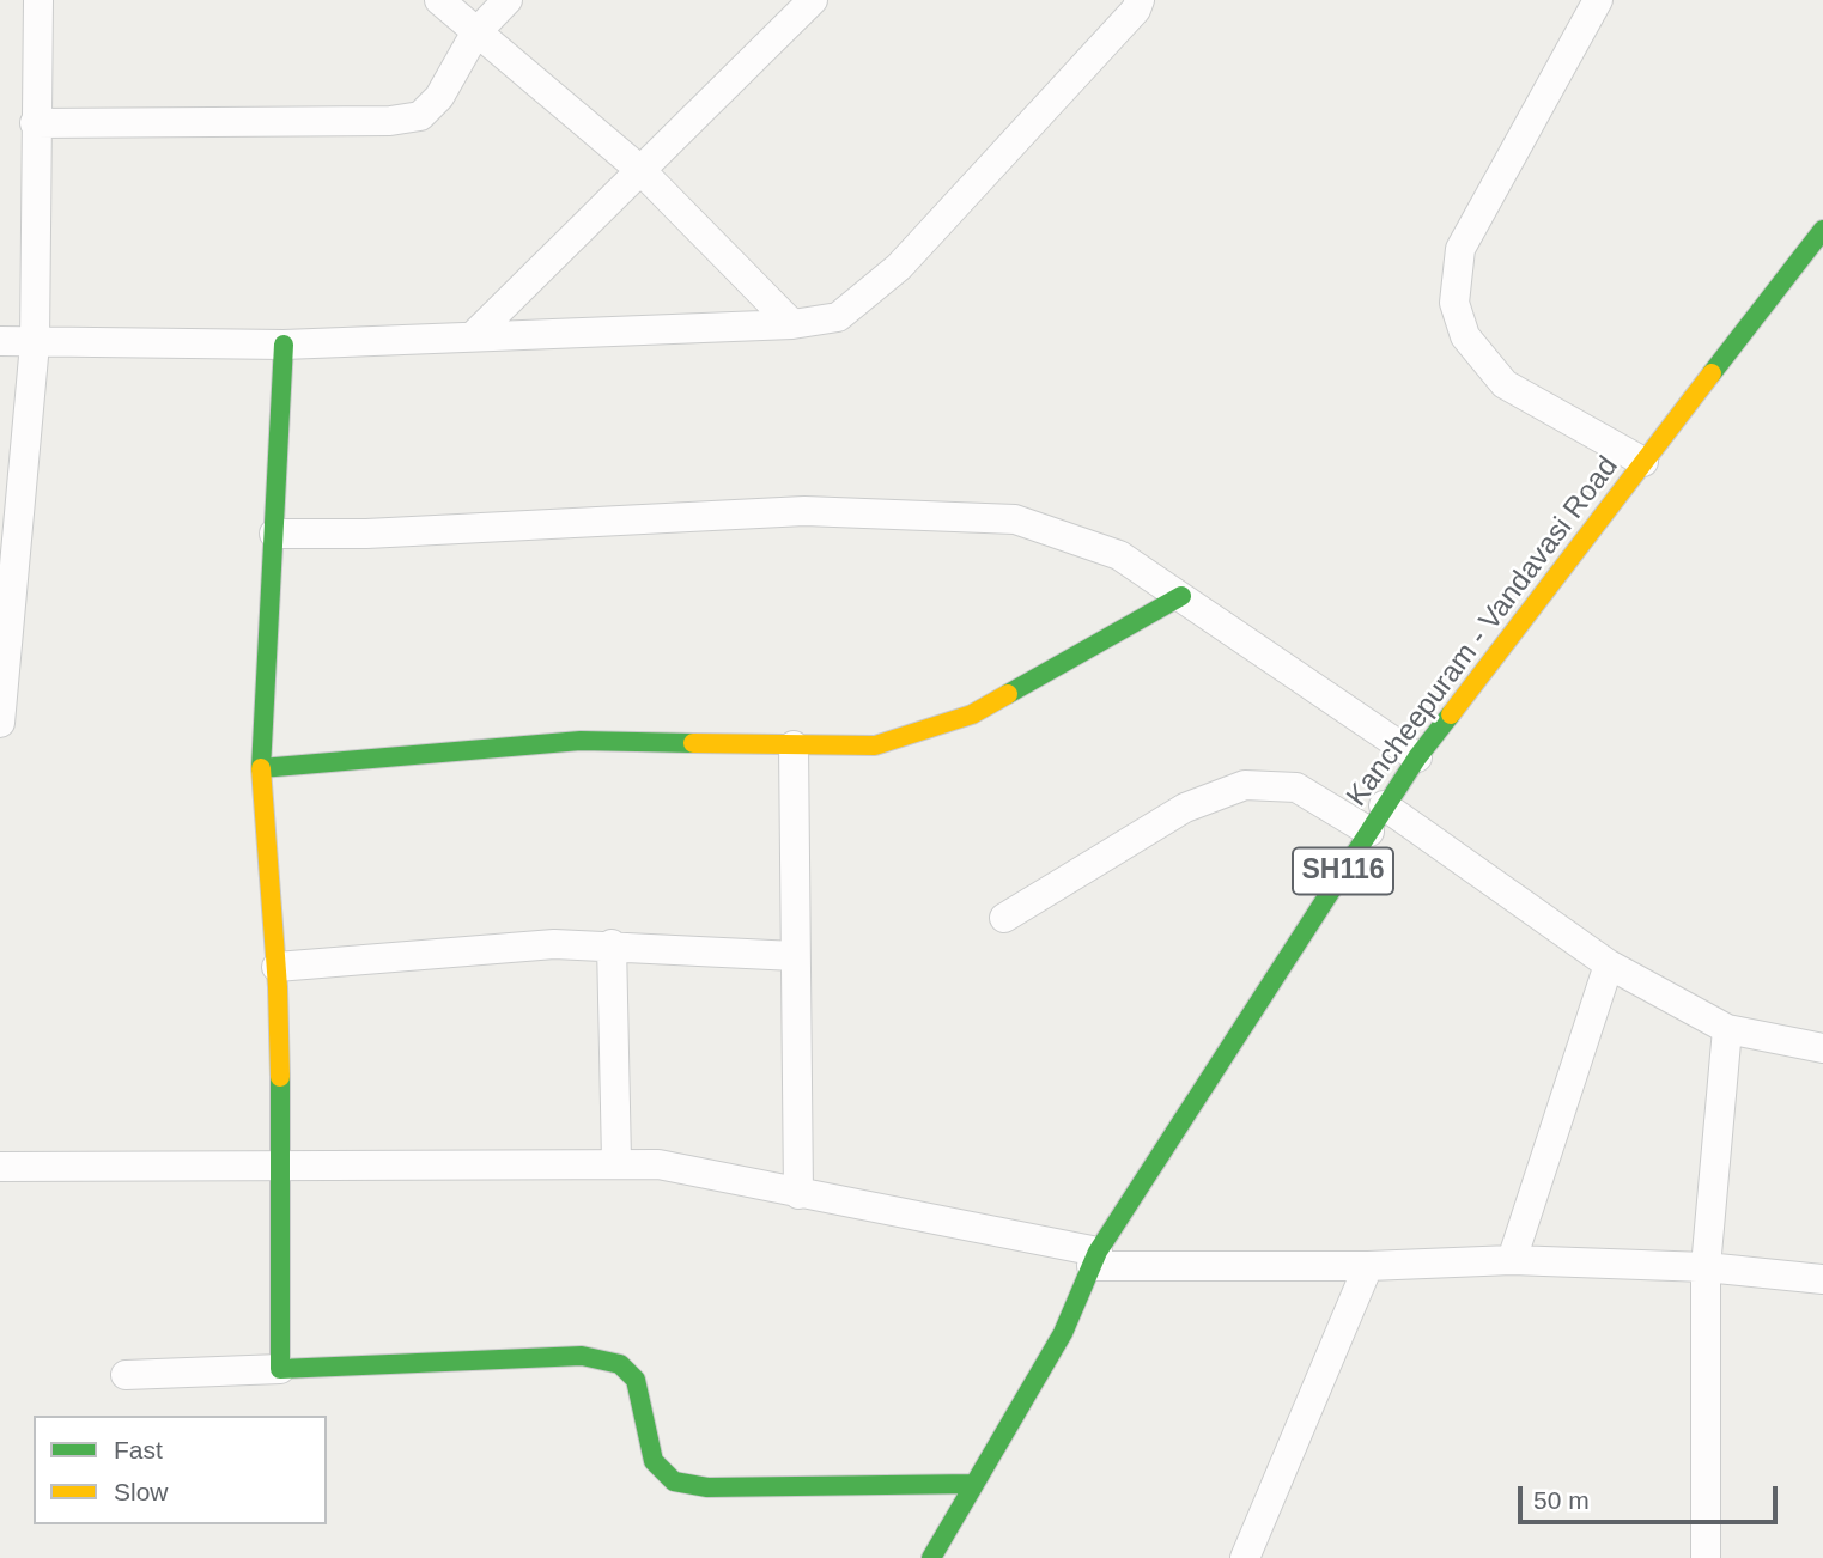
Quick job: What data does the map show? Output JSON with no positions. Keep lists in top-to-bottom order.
{
  "streets": {
    "street": ["Kancheepuram - Vandavasi Road", "SH116"]
  },
  "legend": ["Fast", "Slow"],
  "scale_bar": "50 m"
}
